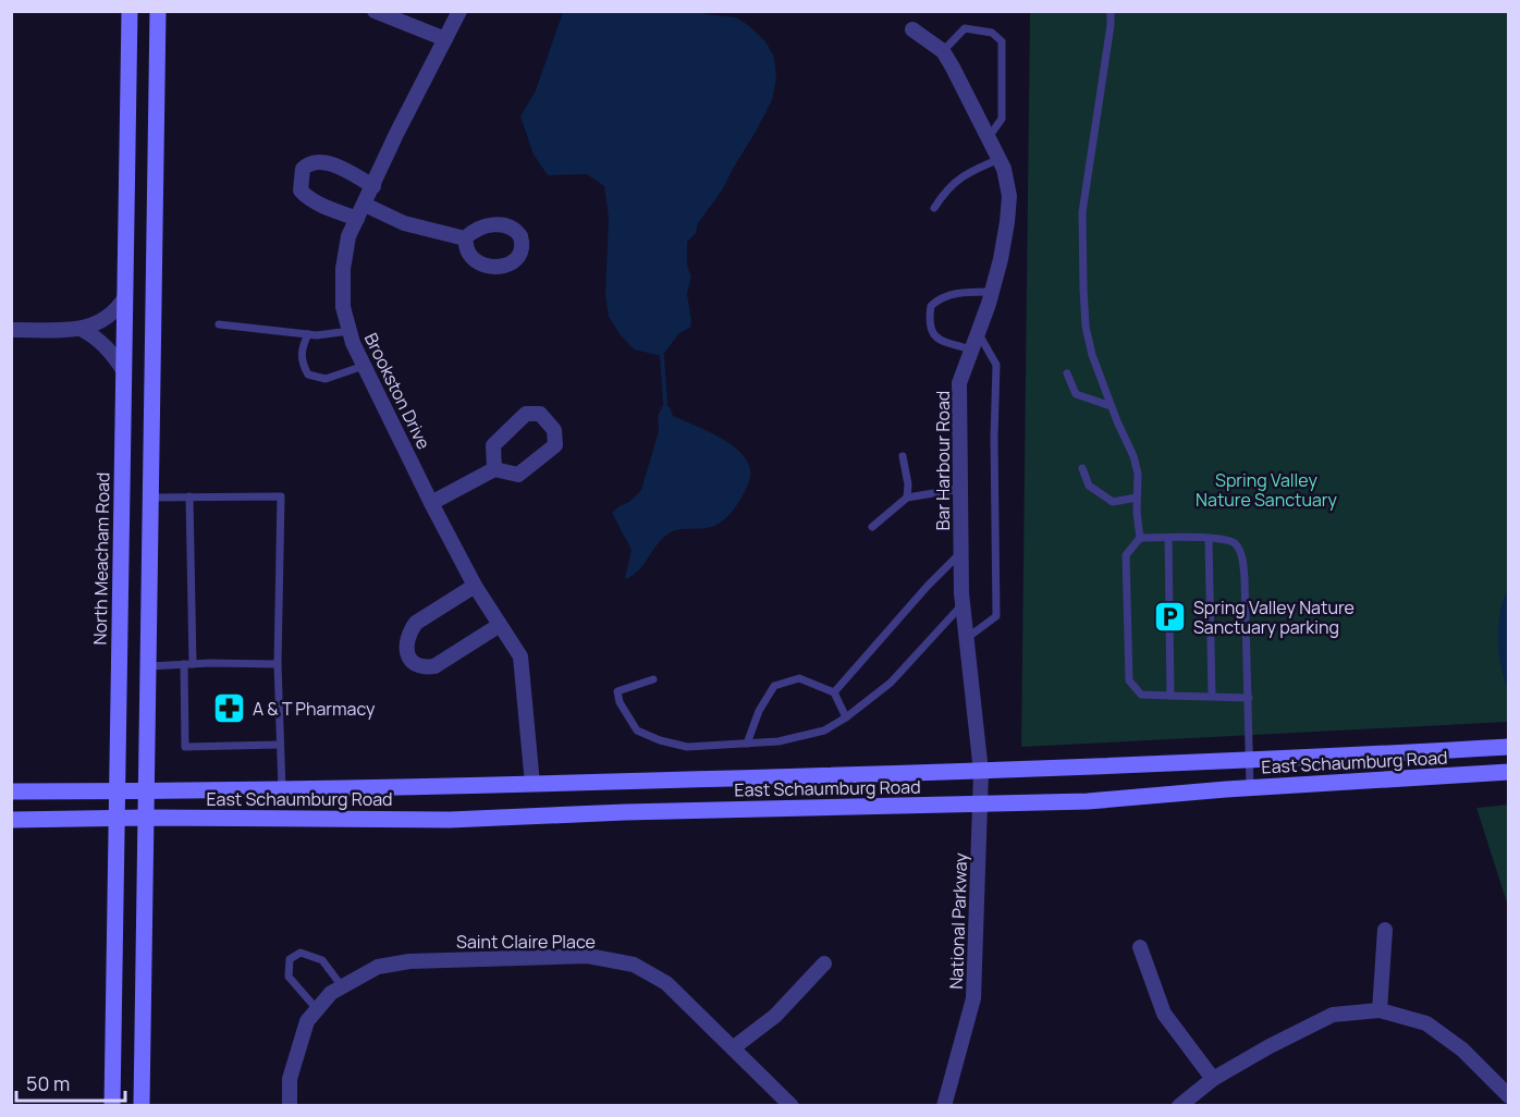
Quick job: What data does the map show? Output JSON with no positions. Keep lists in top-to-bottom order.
{
  "streets": {
    "main road": ["North Meacham Road", "East Schaumburg Road"],
    "street": [
      "Brookston Drive",
      "Bar Harbour Road",
      "National Parkway",
      "Saint Claire Place"
    ]
  },
  "crossings": [
    ["Brookston Drive", "East Schaumburg Road"],
    ["Bar Harbour Road", "East Schaumburg Road"],
    ["Bar Harbour Road", "National Parkway"],
    ["North Meacham Road", "East Schaumburg Road"],
    ["East Schaumburg Road", "National Parkway"]
  ],
  "parks": ["Spring Valley Nature Sanctuary"],
  "places": {
    "parking": ["Spring Valley Nature Sanctuary parking"],
    "pharmacy": ["A & T Pharmacy"]
  },
  "scale_bar": "50 m"
}
